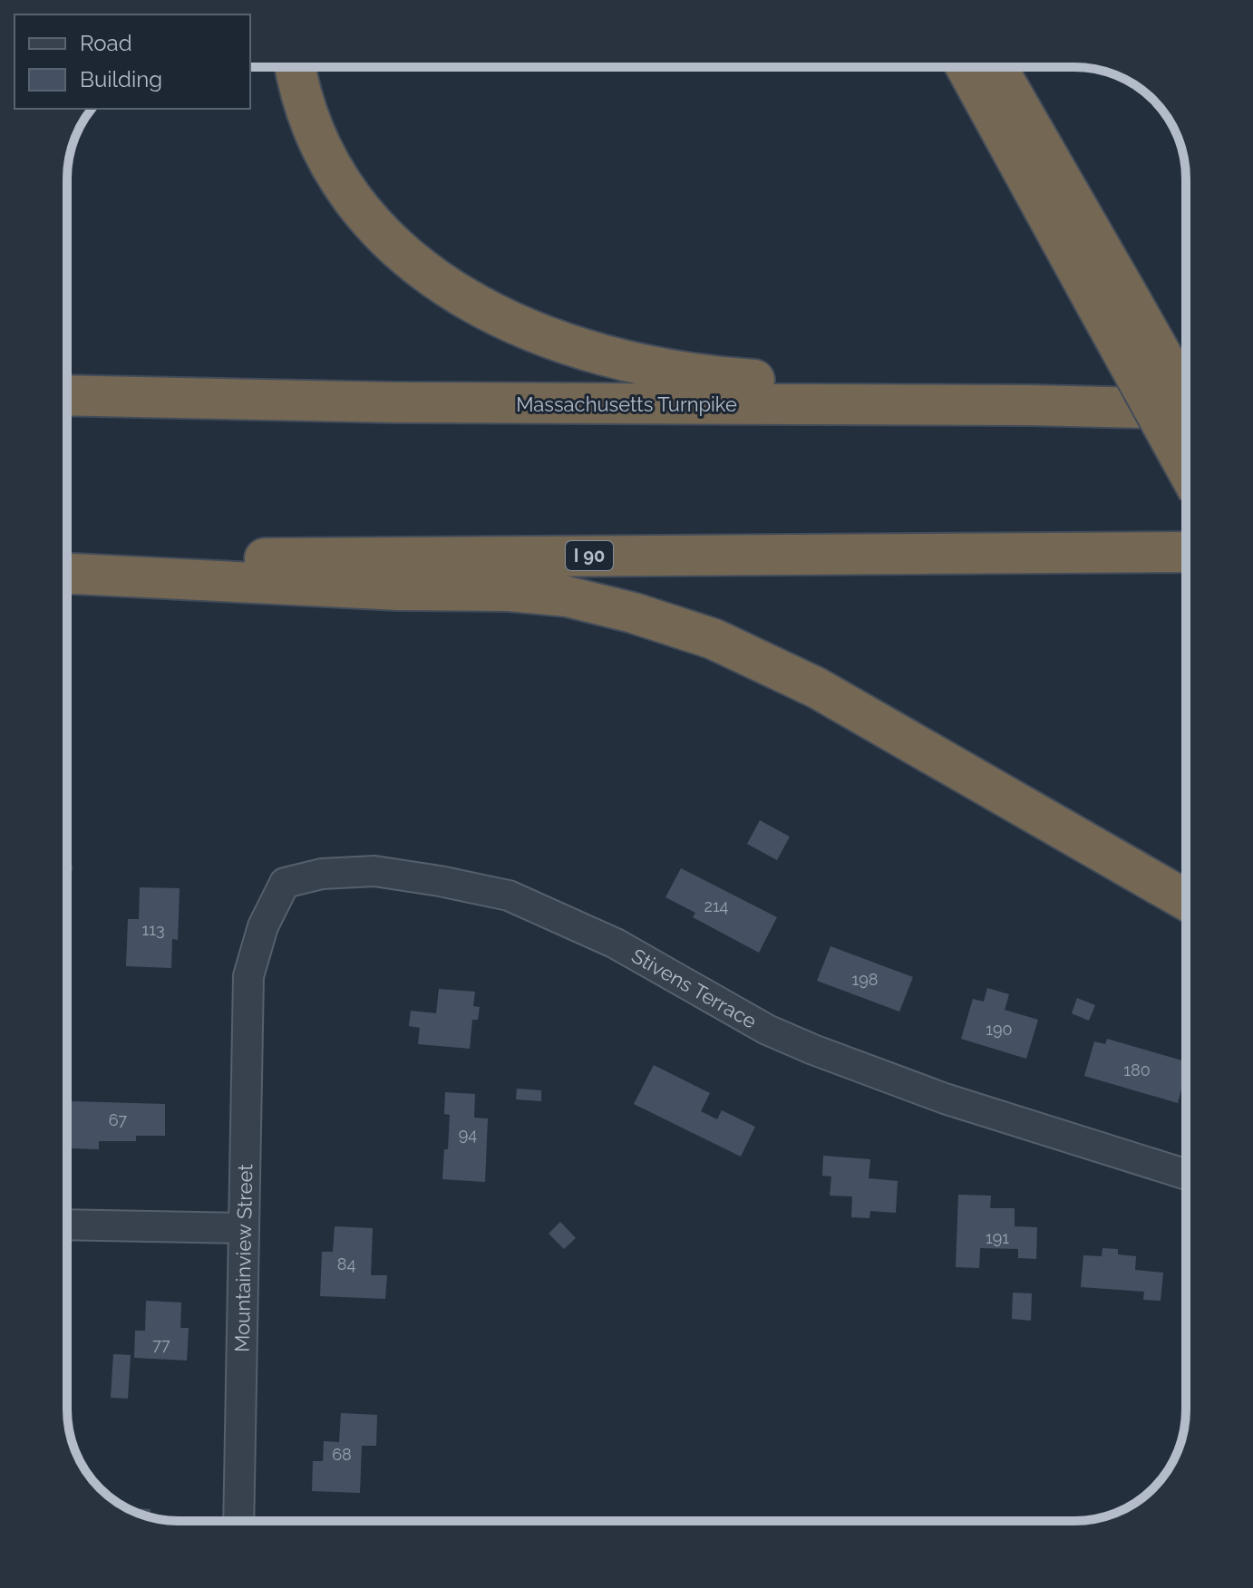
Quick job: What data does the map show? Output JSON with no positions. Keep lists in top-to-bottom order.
{
  "streets": {
    "highway": ["Massachusetts Turnpike", "I 90"],
    "street": ["Stivens Terrace", "Mountainview Street"]
  },
  "crossings": [
    ["Stivens Terrace", "Mountainview Street"]
  ],
  "house_numbers": [
    "214",
    "113",
    "198",
    "190",
    "180",
    "67",
    "94",
    "191",
    "84",
    "77",
    "68"
  ],
  "legend": ["Road", "Building"]
}
